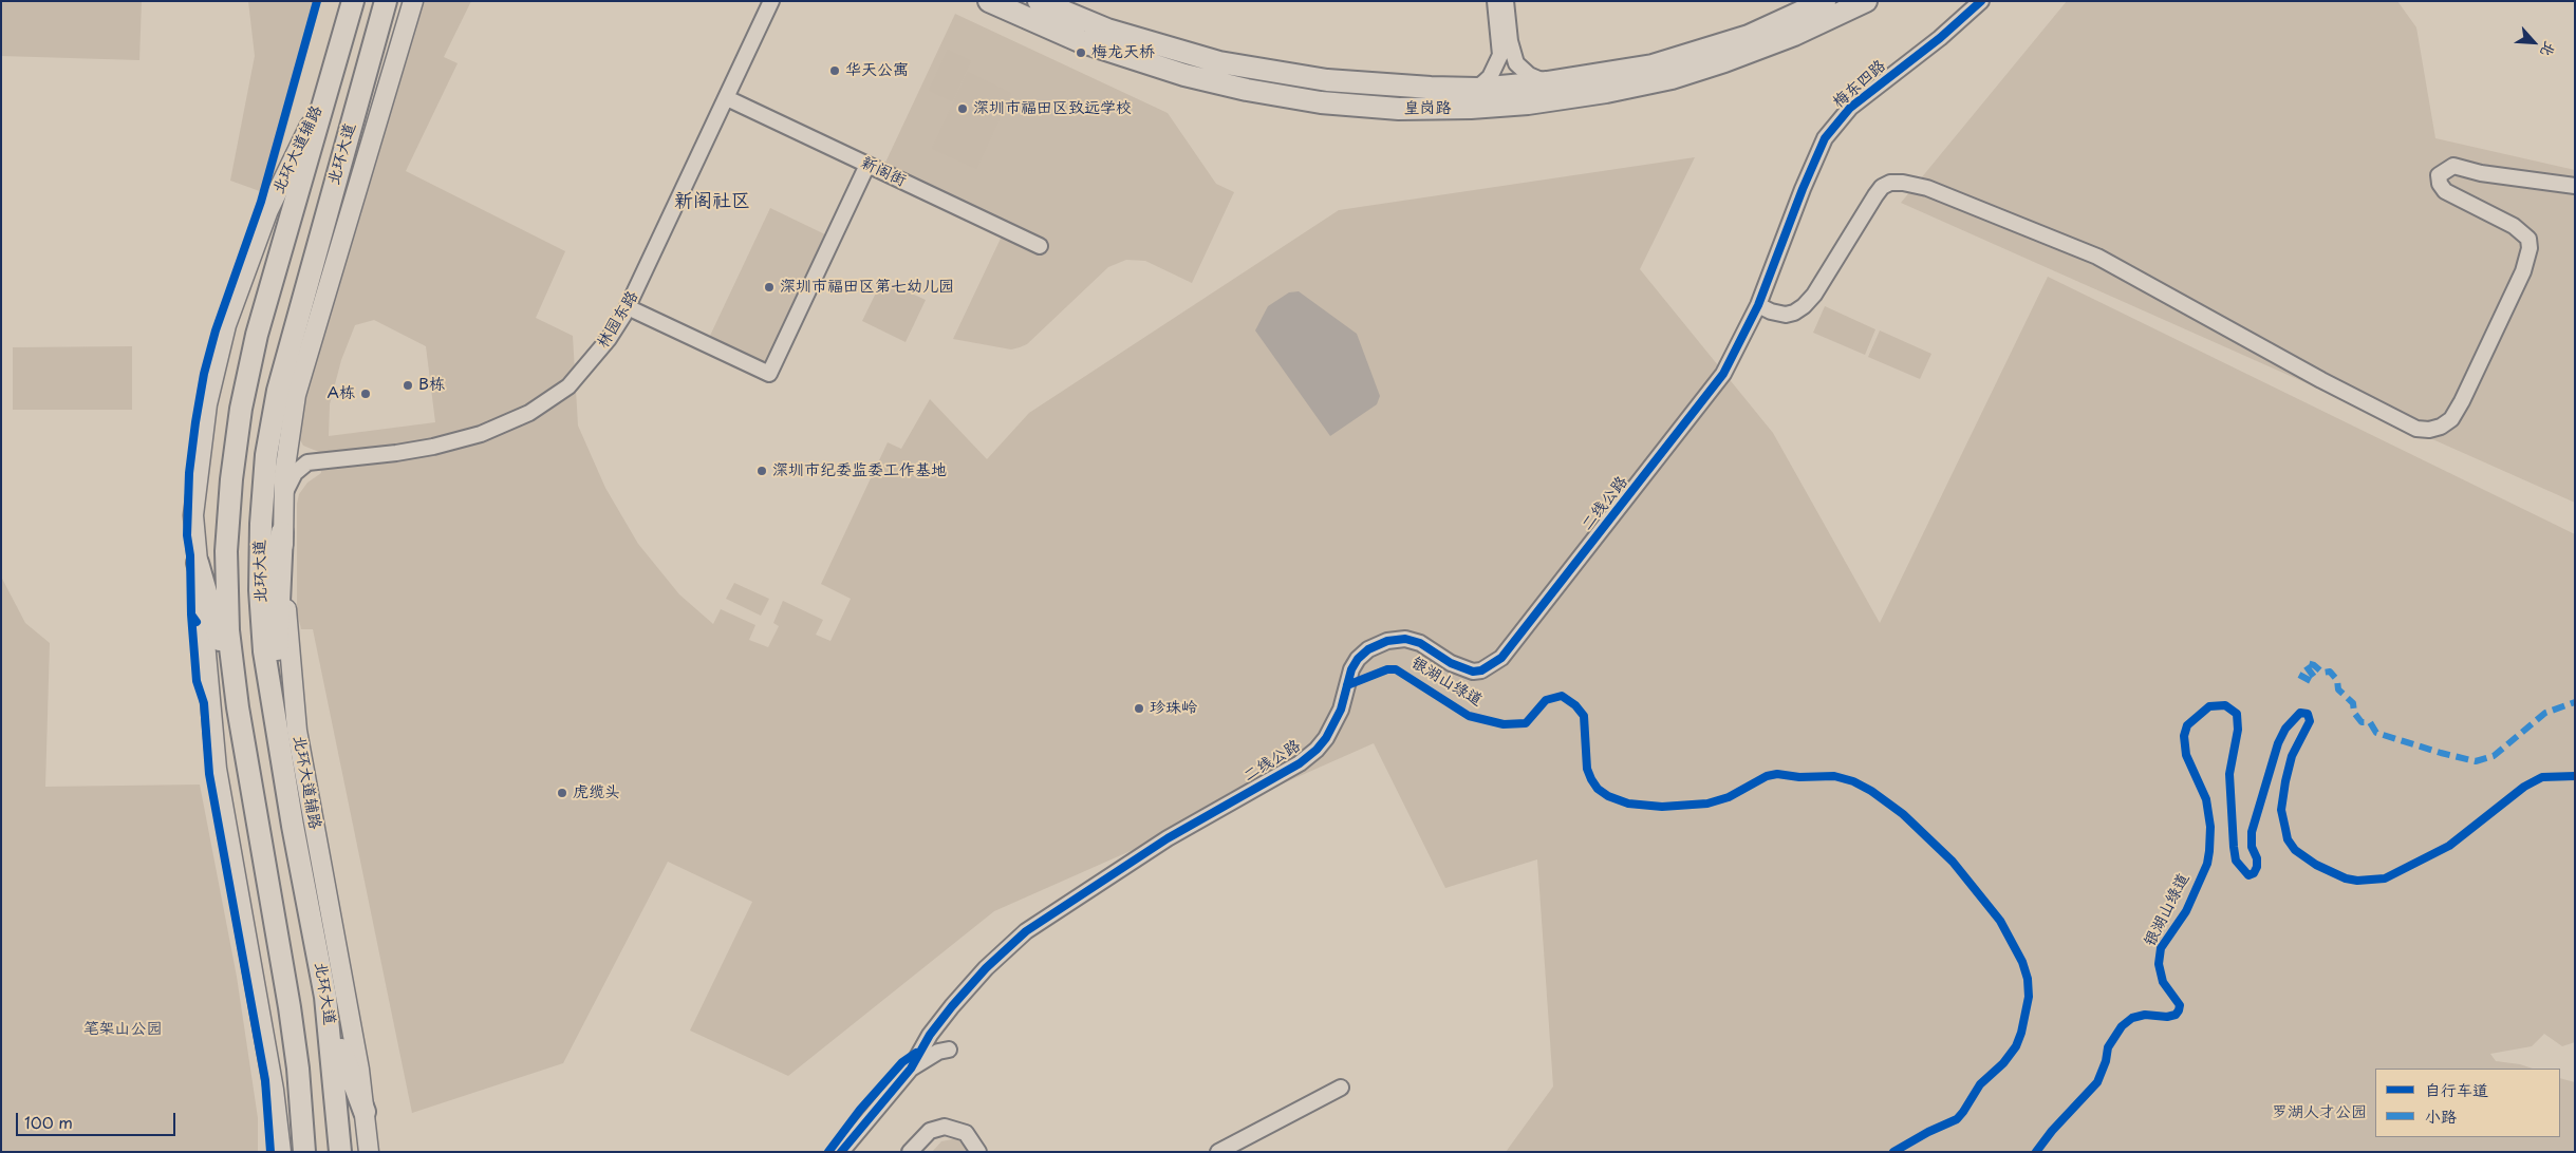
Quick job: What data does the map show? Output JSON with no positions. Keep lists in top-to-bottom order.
{
  "streets": {
    "highway": ["皇岗路", "北环大道"],
    "main road": ["北环大道辅路"],
    "street": [
      "梅东四路",
      "新阁街",
      "林园东路",
      "二线公路"
    ],
    "cycle path": ["银湖山绿道"]
  },
  "crossings": [
    ["梅东四路", "二线公路"],
    ["北环大道辅路", "北环大道"],
    ["北环大道辅路", "林园东路"],
    ["新阁街", "林园东路"]
  ],
  "districts": ["新阁社区"],
  "parks": ["笔架山公园", "罗湖人才公园"],
  "places": [
    "梅龙天桥",
    "华天公寓",
    "深圳市福田区致远学校",
    "深圳市福田区第七幼儿园",
    "B栋",
    "A栋",
    "深圳市纪委监委工作基地",
    "珍珠岭",
    "虎缆头"
  ],
  "legend": ["自行车道", "小路"],
  "scale_bar": "100 m",
  "north": "bottom right"
}
